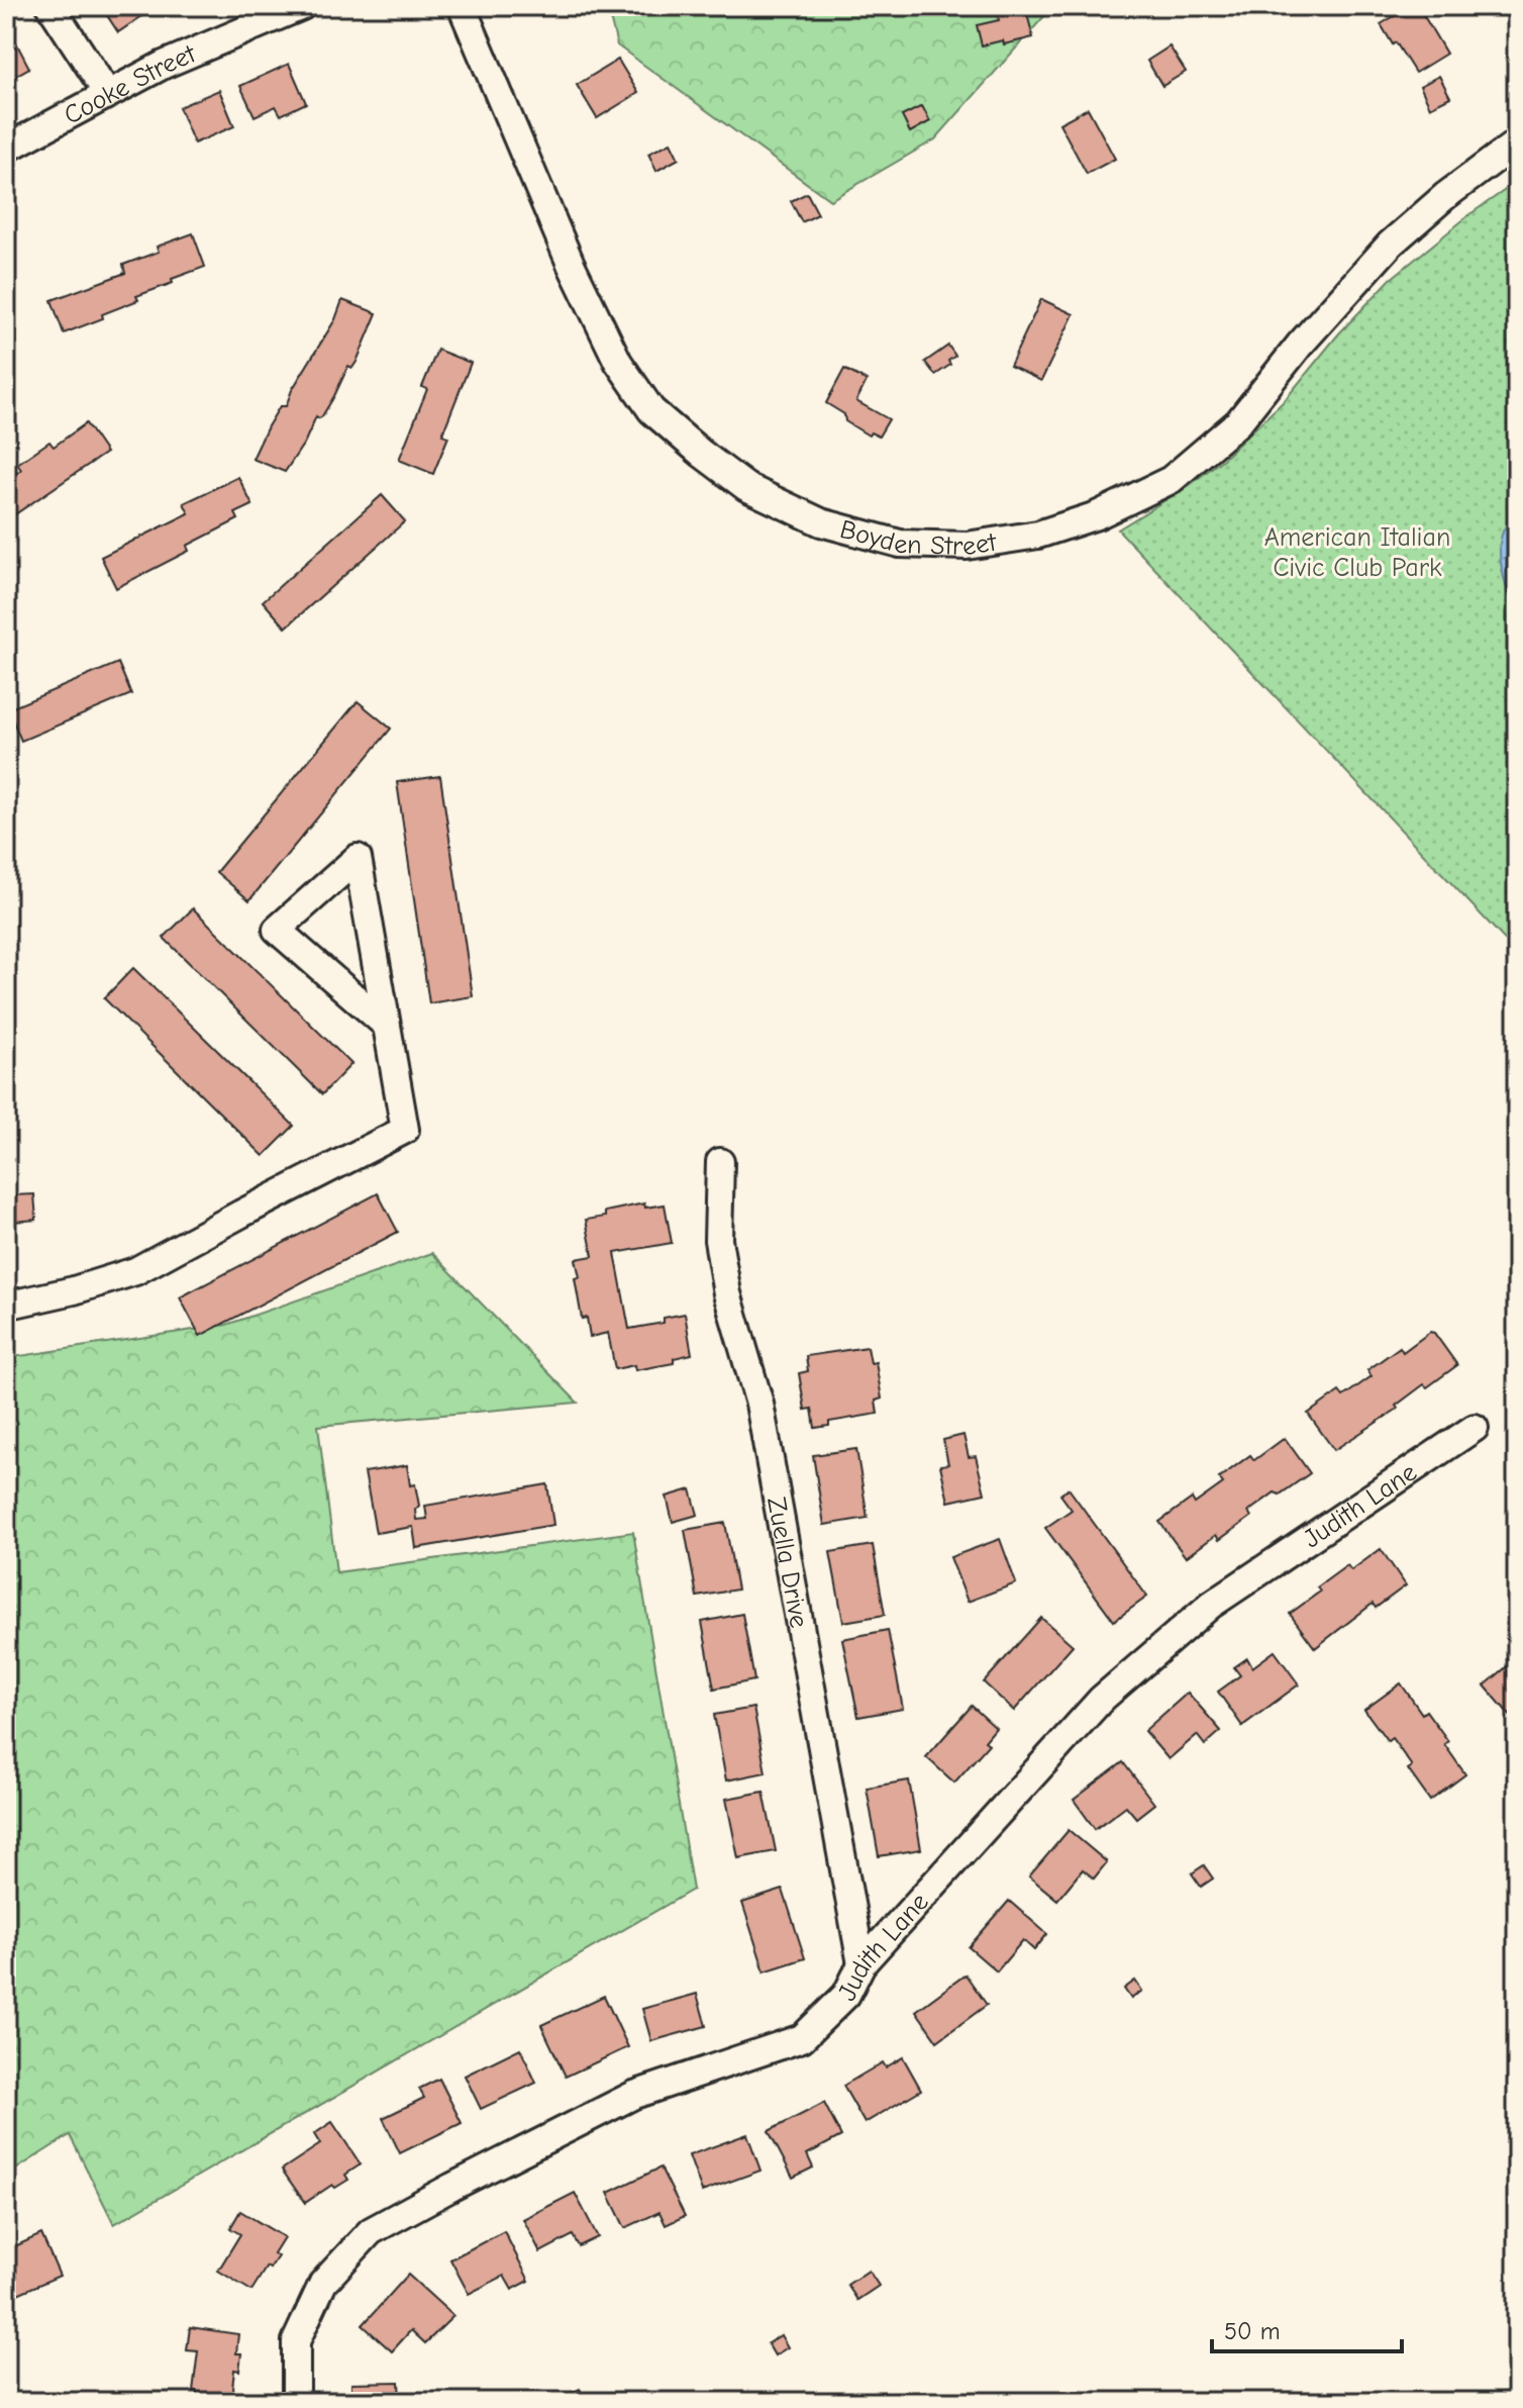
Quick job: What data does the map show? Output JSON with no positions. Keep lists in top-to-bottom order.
{
  "streets": {
    "street": [
      "Cooke Street",
      "Boyden Street",
      "Judith Lane",
      "Zuella Drive"
    ]
  },
  "crossings": [
    ["Judith Lane", "Zuella Drive"]
  ],
  "parks": ["American Italian Civic Club Park"],
  "scale_bar": "50 m"
}
